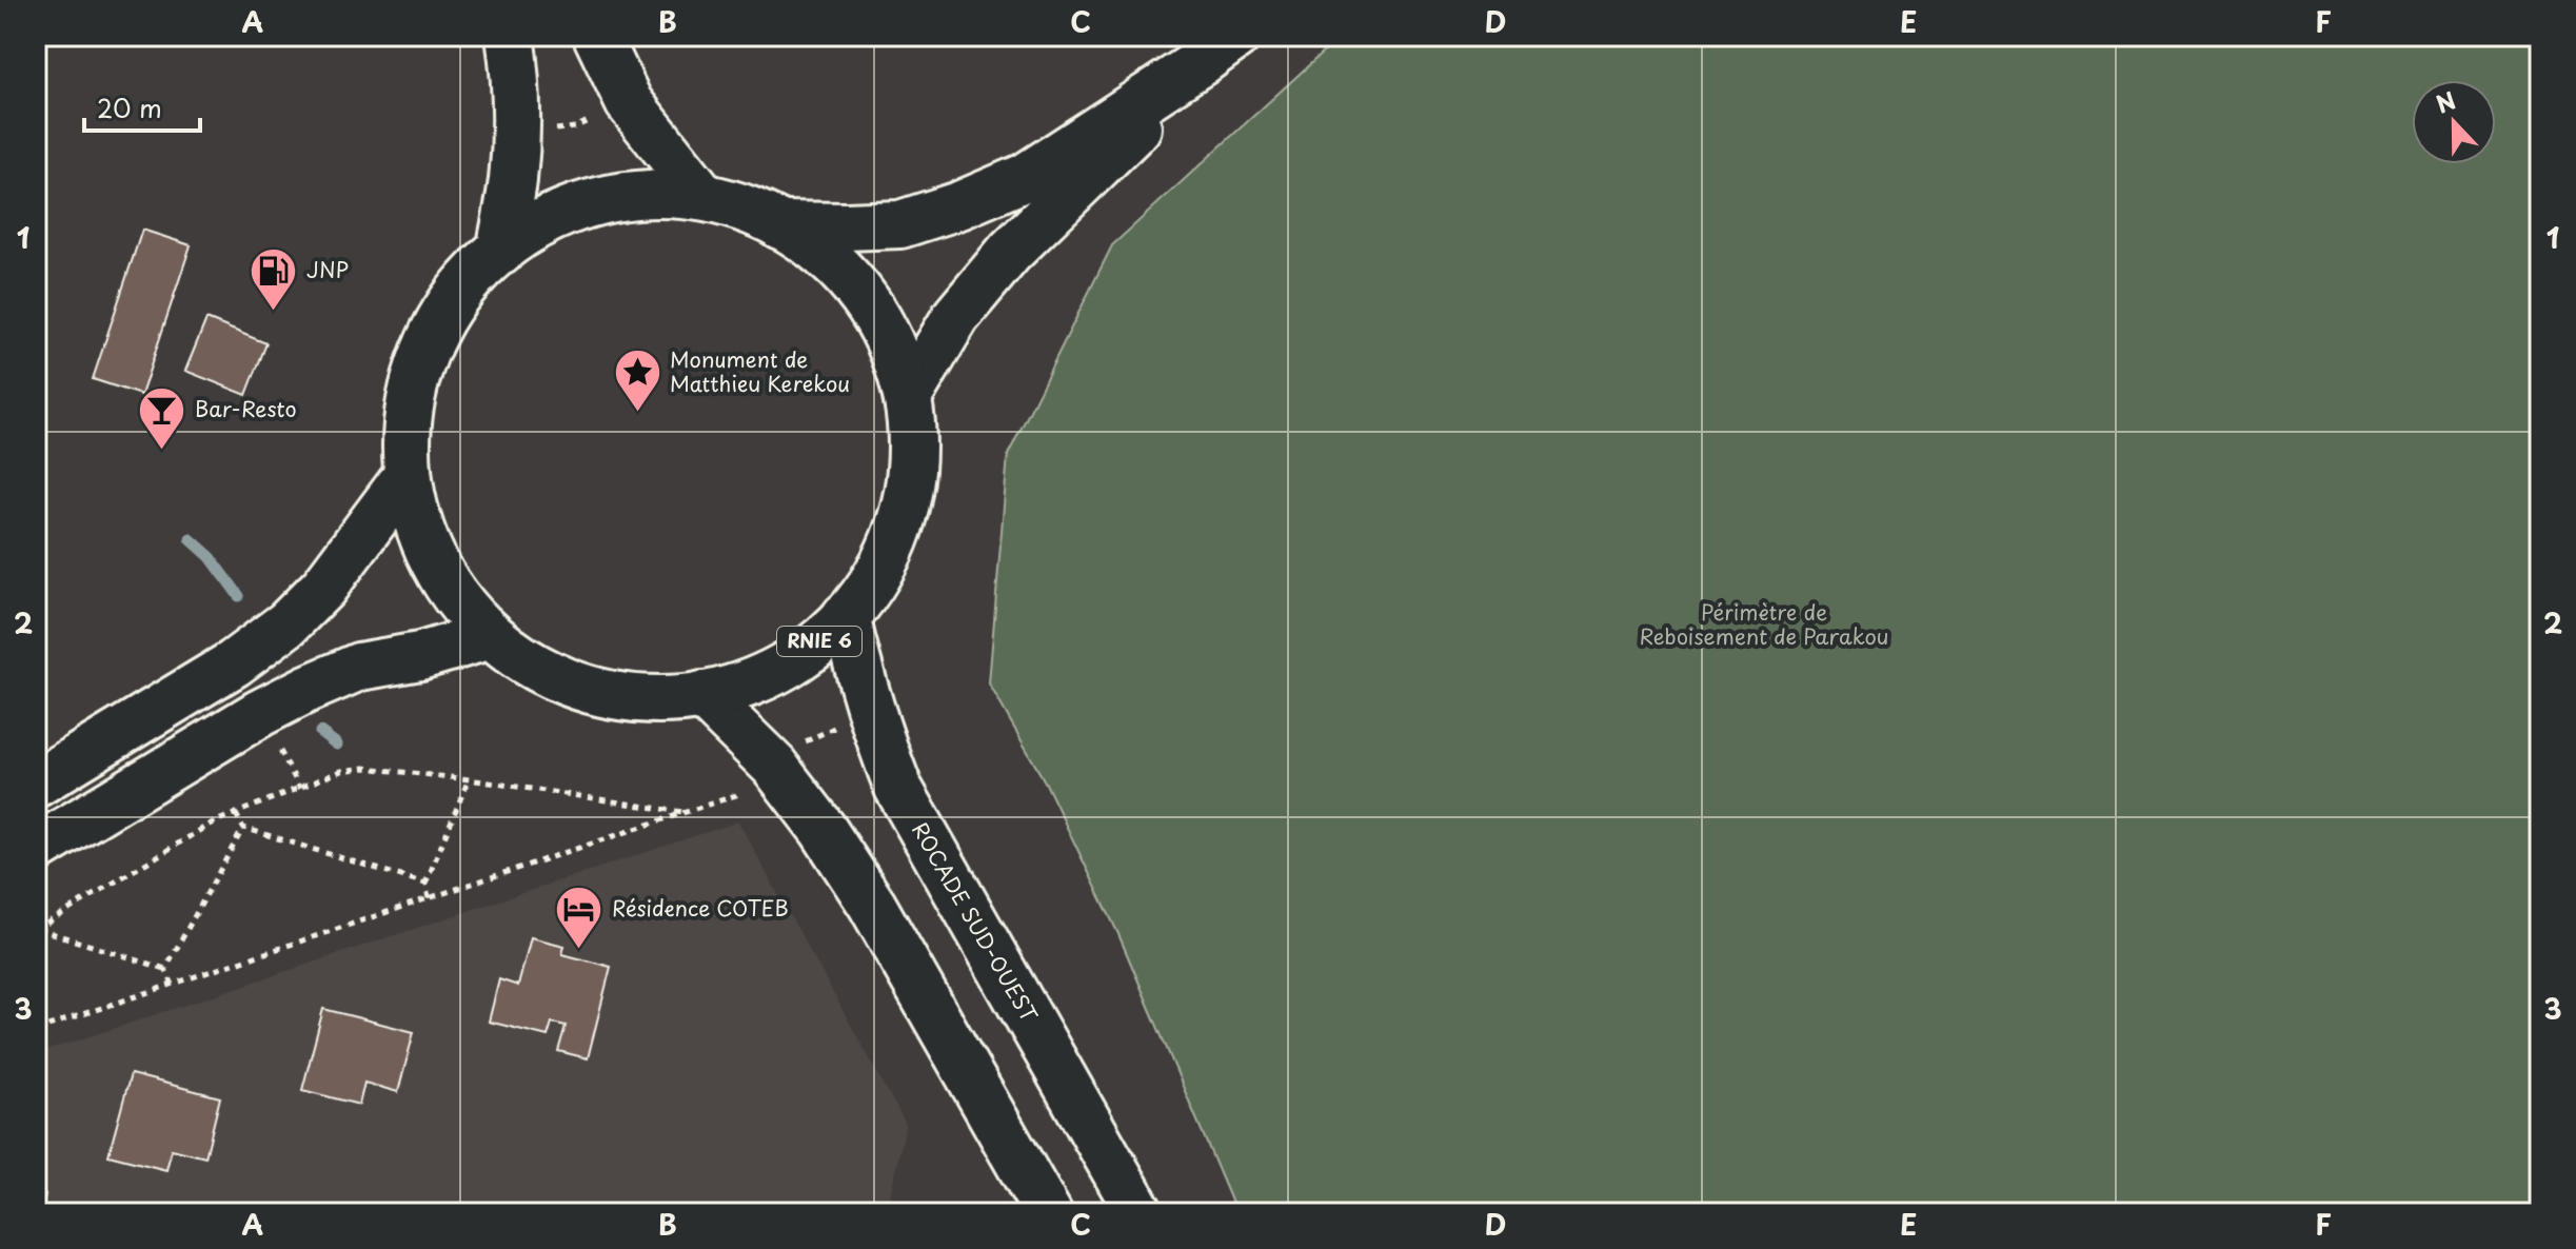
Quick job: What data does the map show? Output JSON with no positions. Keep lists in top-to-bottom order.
{
  "streets": {
    "main road": ["RNIE 6", "ROCADE SUD-OUEST"]
  },
  "crossings": [
    ["RNIE 6", "ROCADE SUD-OUEST"]
  ],
  "parks": ["Périmètre de Reboisement de Parakou"],
  "places": {
    "fuel station": ["JNP"],
    "place": ["Monument de Matthieu Kerekou"],
    "bar": ["Bar-Resto"],
    "hotel": ["Résidence COTEB"]
  },
  "scale_bar": "20 m",
  "north": "top",
  "grid": {
    "columns": [
      "A",
      "B",
      "C",
      "D",
      "E",
      "F"
    ],
    "rows": ["1", "2", "3"]
  }
}
